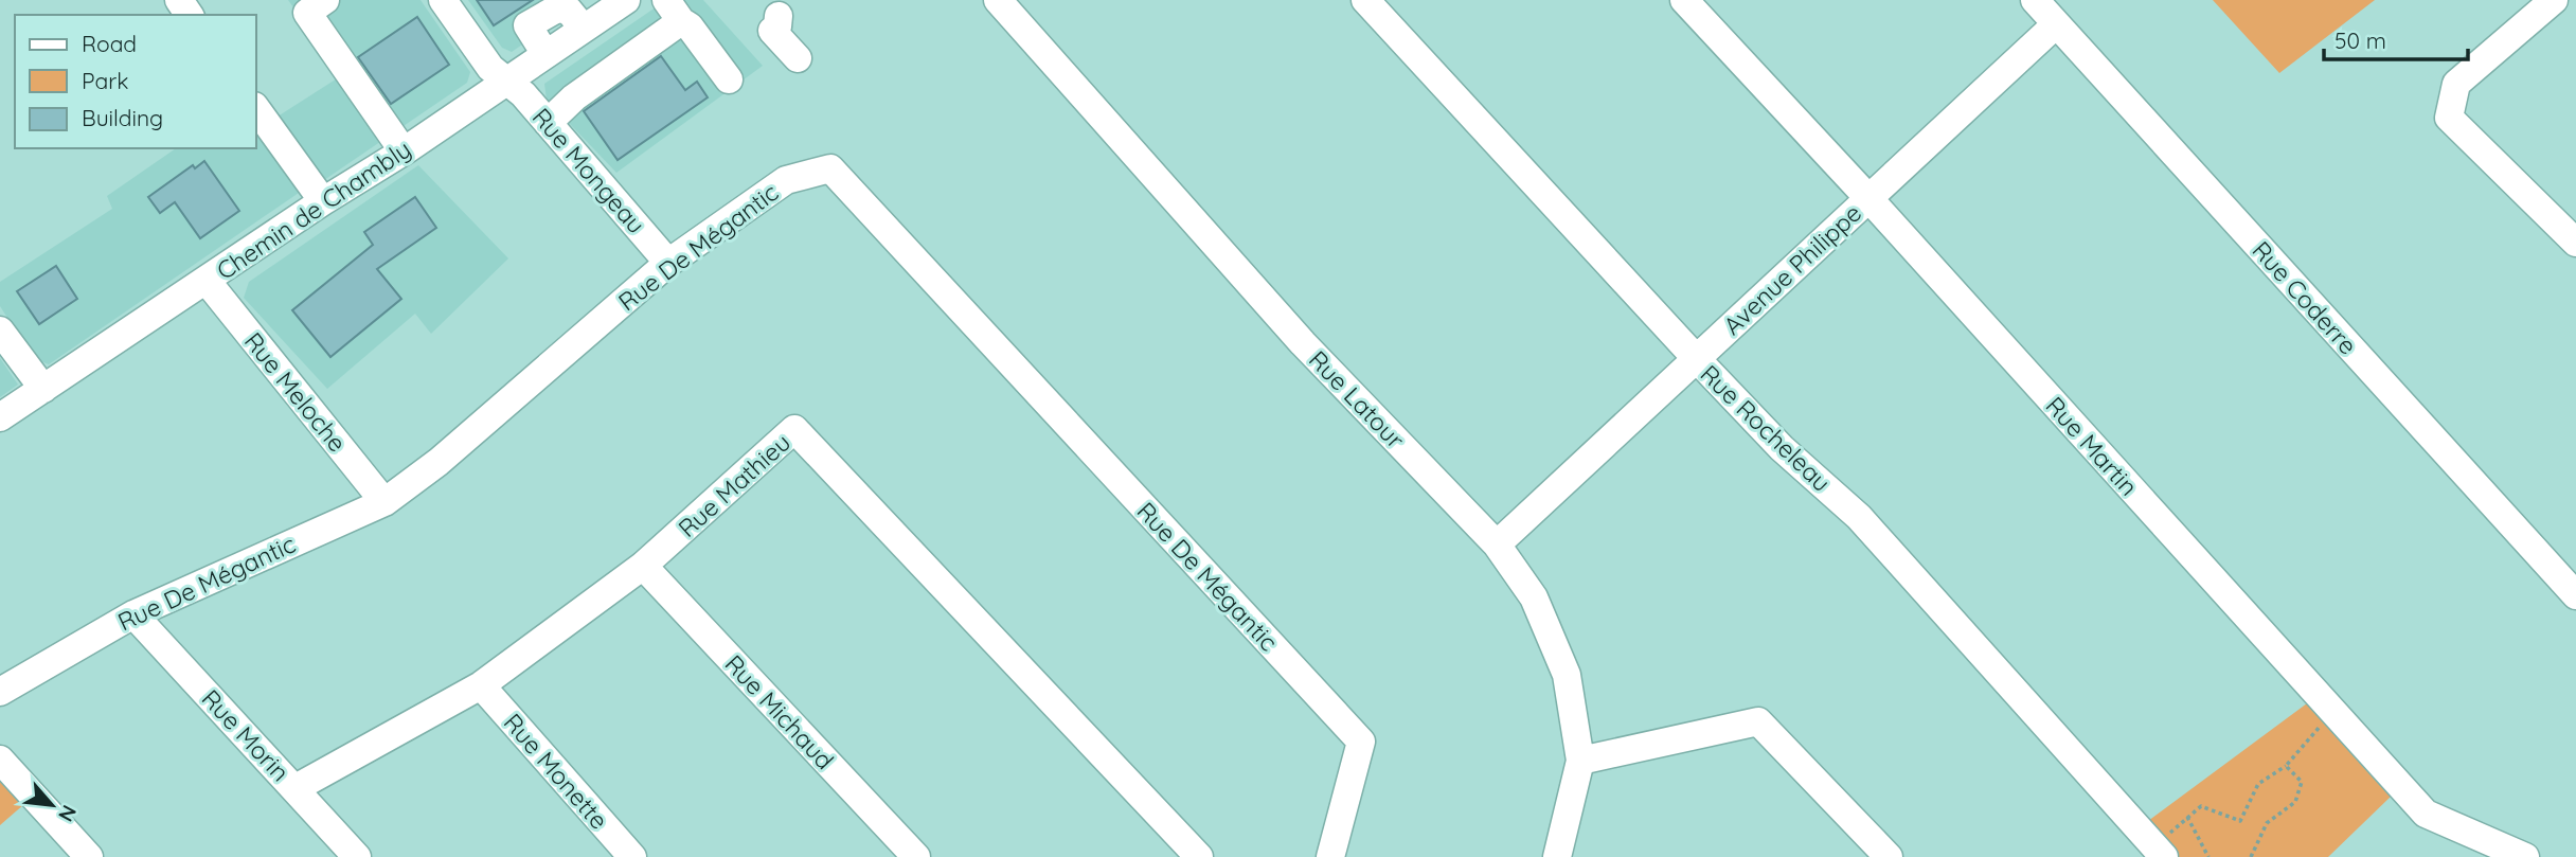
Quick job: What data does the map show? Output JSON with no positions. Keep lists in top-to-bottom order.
{
  "streets": {
    "street": [
      "Rue Mongeau",
      "Chemin de Chambly",
      "Rue De Mégantic",
      "Avenue Philippe",
      "Rue Coderre",
      "Rue Meloche",
      "Rue Latour",
      "Rue Rocheleau",
      "Rue Martin",
      "Rue Mathieu",
      "Rue Michaud",
      "Rue Morin",
      "Rue Monette"
    ]
  },
  "crossings": [
    ["Rue Mongeau", "Chemin de Chambly"],
    ["Rue Mongeau", "Rue De Mégantic"],
    ["Chemin de Chambly", "Rue Meloche"],
    ["Rue De Mégantic", "Rue Meloche"],
    ["Rue De Mégantic", "Rue Morin"],
    ["Avenue Philippe", "Rue Coderre"],
    ["Avenue Philippe", "Rue Latour"],
    ["Avenue Philippe", "Rue Rocheleau"],
    ["Avenue Philippe", "Rue Martin"],
    ["Rue Mathieu", "Rue Michaud"],
    ["Rue Mathieu", "Rue Morin"],
    ["Rue Mathieu", "Rue Monette"]
  ],
  "legend": ["Road", "Park", "Building"],
  "scale_bar": "50 m",
  "north": "bottom right"
}
